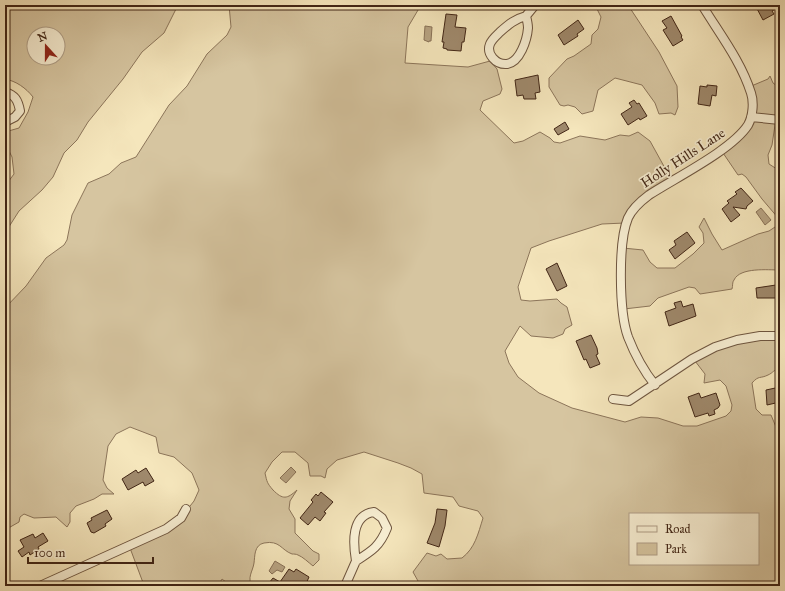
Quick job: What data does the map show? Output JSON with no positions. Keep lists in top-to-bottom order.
{
  "streets": {
    "street": ["Holly Hills Lane"]
  },
  "legend": ["Road", "Park"],
  "scale_bar": "100 m",
  "north": "top"
}
